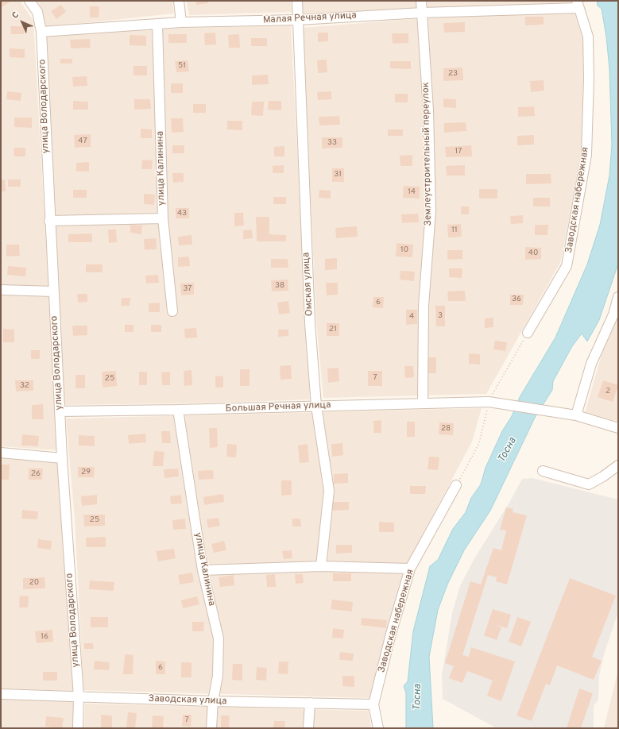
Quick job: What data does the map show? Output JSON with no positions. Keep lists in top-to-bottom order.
{
  "streets": {
    "street": [
      "Малая Речная улица",
      "улица Володарского",
      "Землеустроительный переулок",
      "улица Калинина",
      "Заводская набережная",
      "Омская улица",
      "Большая Речная улица",
      "Заводская улица"
    ]
  },
  "crossings": [
    ["Малая Речная улица", "улица Володарского"],
    ["Малая Речная улица", "Землеустроительный переулок"],
    ["Малая Речная улица", "улица Калинина"],
    ["Малая Речная улица", "Заводская набережная"],
    ["Малая Речная улица", "Омская улица"],
    ["улица Володарского", "Большая Речная улица"],
    ["улица Володарского", "Заводская улица"],
    ["Землеустроительный переулок", "Большая Речная улица"],
    ["улица Калинина", "Большая Речная улица"],
    ["улица Калинина", "Заводская улица"],
    ["Заводская набережная", "Заводская улица"],
    ["Омская улица", "Большая Речная улица"]
  ],
  "water": ["Тосна"],
  "house_numbers": [
    "51",
    "23",
    "47",
    "33",
    "17",
    "31",
    "14",
    "43",
    "11",
    "10",
    "40",
    "38",
    "37",
    "36",
    "6",
    "3",
    "4",
    "21",
    "7",
    "25",
    "32",
    "2",
    "28",
    "29",
    "26",
    "25",
    "20",
    "16",
    "6",
    "7"
  ],
  "north": "top left"
}
